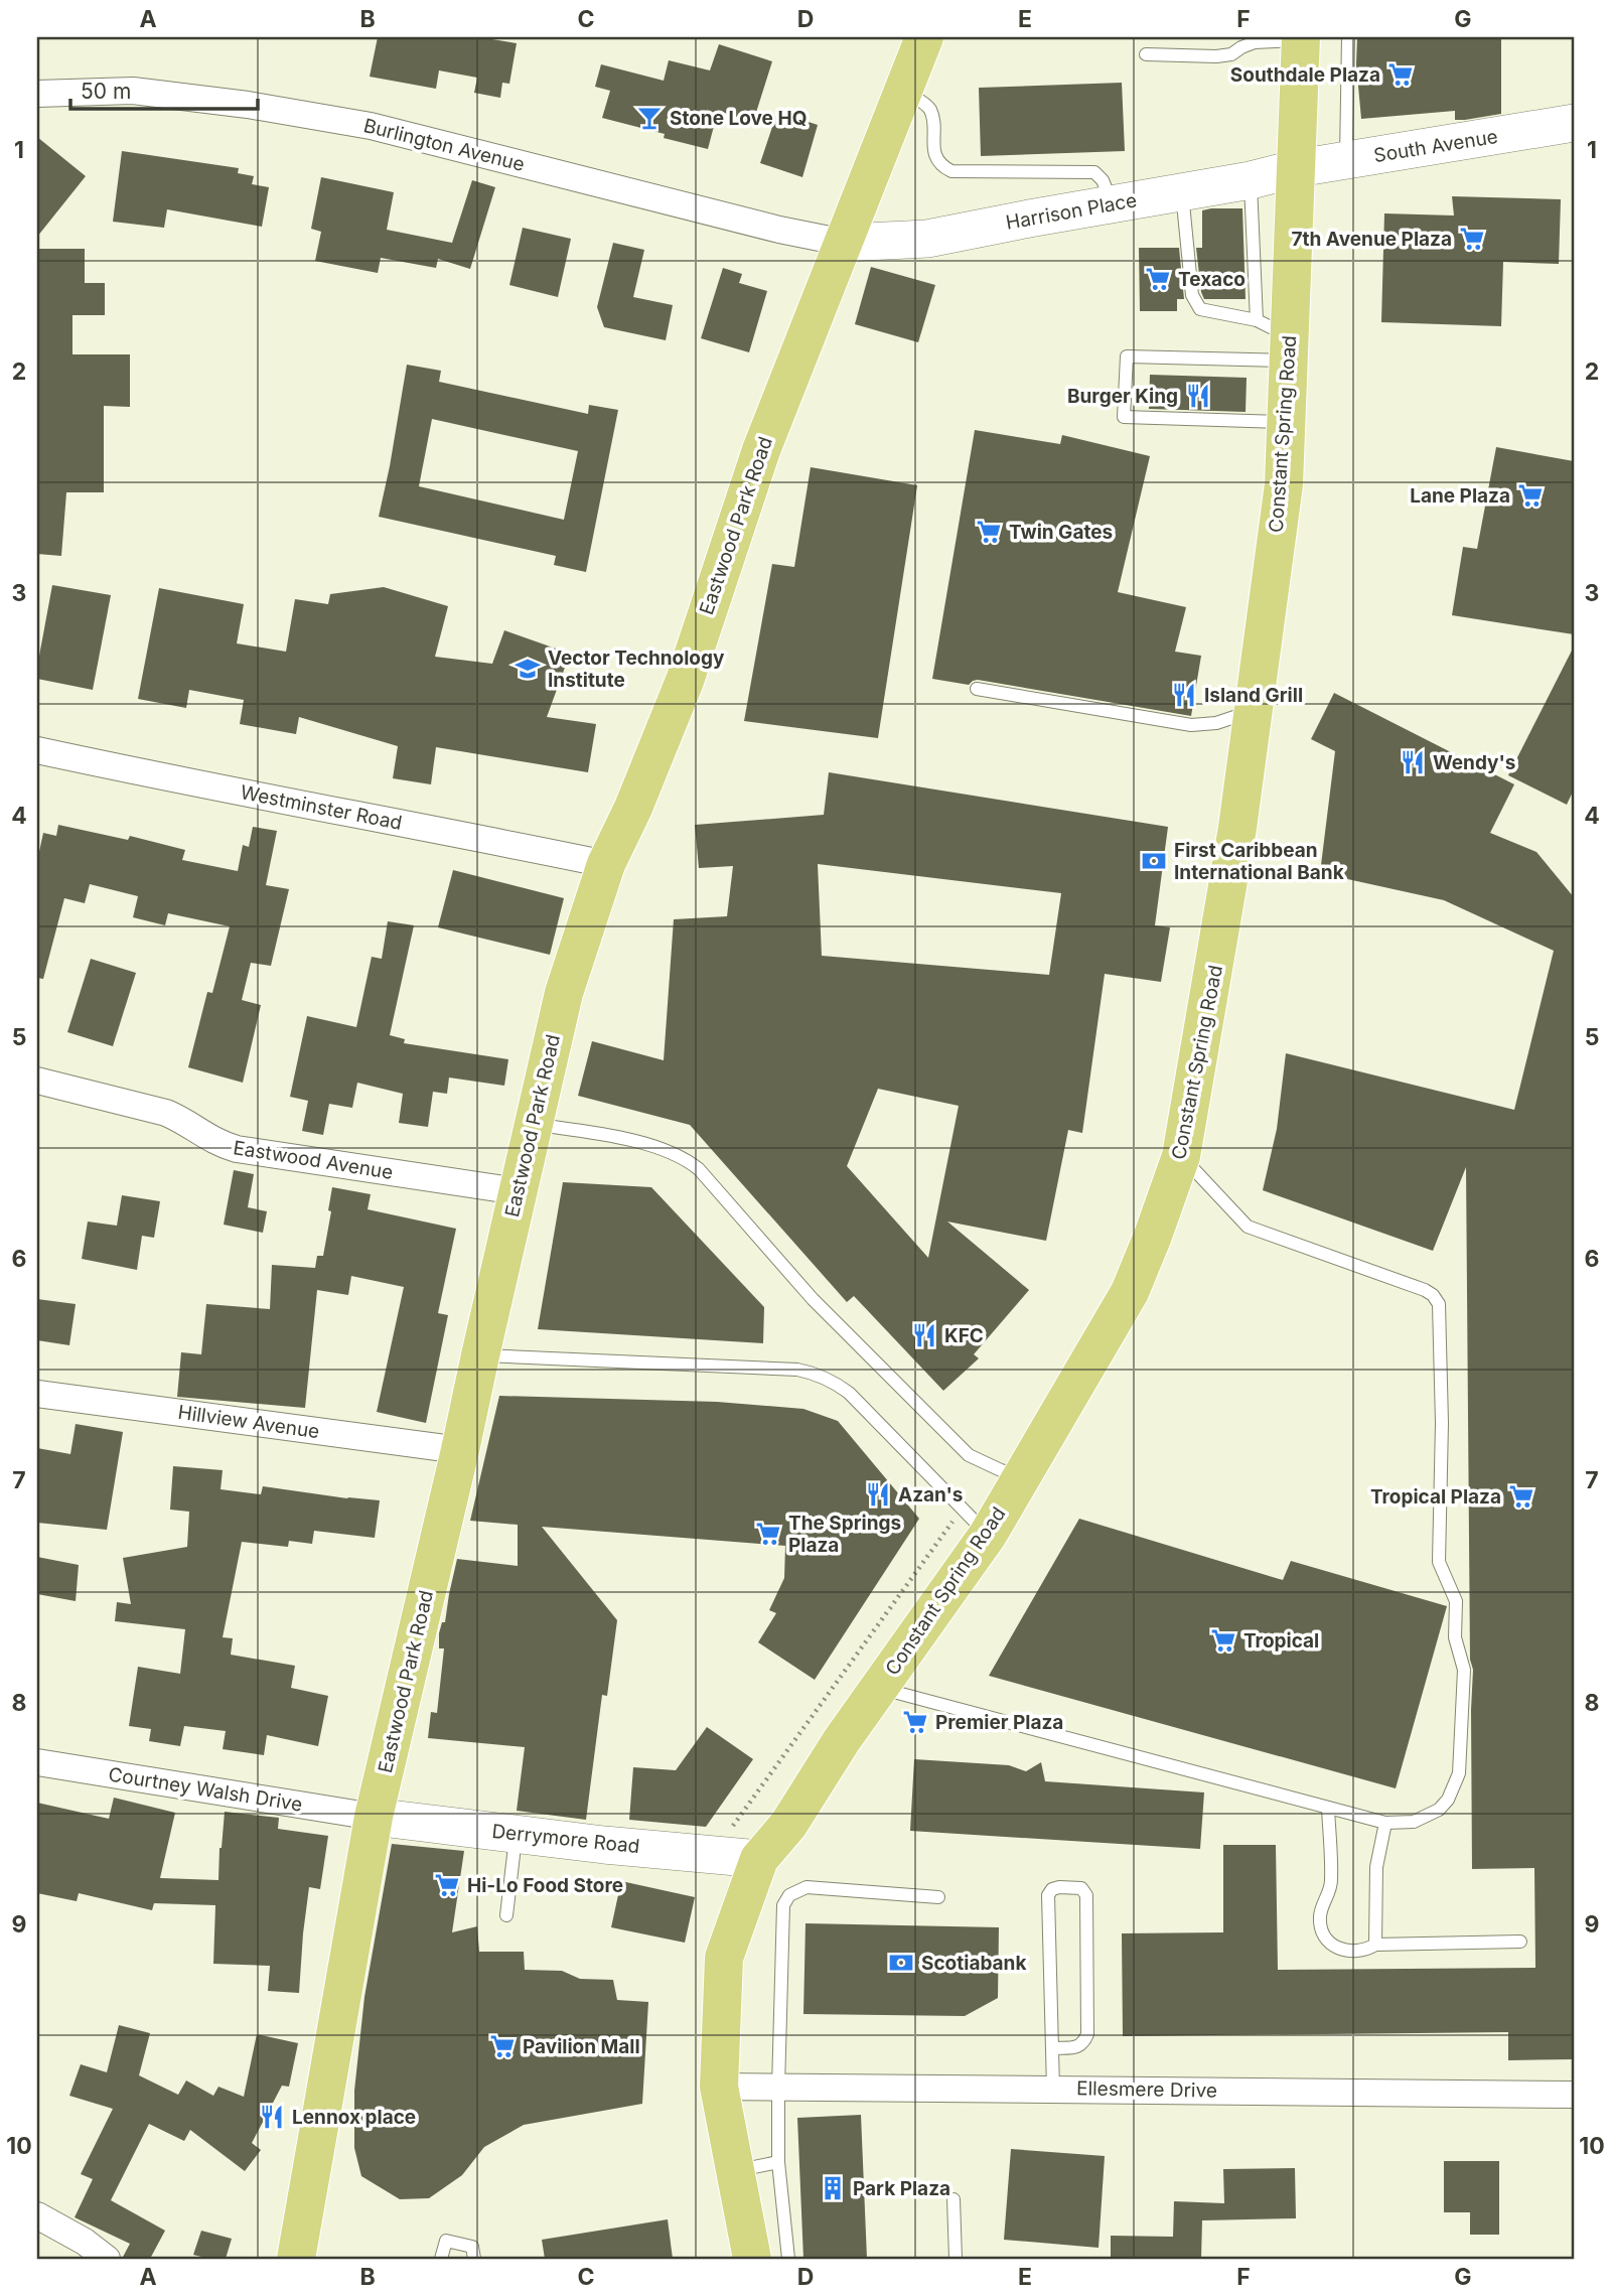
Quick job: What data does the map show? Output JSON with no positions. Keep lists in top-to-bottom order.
{
  "streets": {
    "main road": [
      "South Avenue",
      "Harrison Place",
      "Constant Spring Road",
      "Eastwood Park Road",
      "Derrymore Road"
    ],
    "street": [
      "Burlington Avenue",
      "Westminster Road",
      "Eastwood Avenue",
      "Hillview Avenue",
      "Courtney Walsh Drive",
      "Ellesmere Drive"
    ]
  },
  "crossings": [
    ["Burlington Avenue", "Harrison Place"],
    ["Burlington Avenue", "Eastwood Park Road"],
    ["South Avenue", "Harrison Place"],
    ["South Avenue", "Constant Spring Road"],
    ["Harrison Place", "Constant Spring Road"],
    ["Harrison Place", "Eastwood Park Road"],
    ["Constant Spring Road", "Derrymore Road"],
    ["Constant Spring Road", "Ellesmere Drive"],
    ["Eastwood Park Road", "Westminster Road"],
    ["Eastwood Park Road", "Eastwood Avenue"],
    ["Eastwood Park Road", "Hillview Avenue"],
    ["Eastwood Park Road", "Courtney Walsh Drive"],
    ["Eastwood Park Road", "Derrymore Road"],
    ["Courtney Walsh Drive", "Derrymore Road"]
  ],
  "places": {
    "supermarket": [
      "Southdale Plaza",
      "7th Avenue Plaza",
      "Texaco",
      "Lane Plaza",
      "Twin Gates",
      "Tropical Plaza",
      "The Springs Plaza",
      "Tropical",
      "Premier Plaza",
      "Hi-Lo Food Store",
      "Pavilion Mall"
    ],
    "bar": ["Stone Love HQ"],
    "restaurant": [
      "Burger King",
      "Island Grill",
      "Wendy's",
      "KFC",
      "Azan's",
      "Lennox place"
    ],
    "school or university": ["Vector Technology Institute"],
    "bank": ["First Caribbean International Bank", "Scotiabank"],
    "building": ["Park Plaza"]
  },
  "scale_bar": "50 m",
  "grid": {
    "columns": [
      "A",
      "B",
      "C",
      "D",
      "E",
      "F",
      "G"
    ],
    "rows": [
      "1",
      "2",
      "3",
      "4",
      "5",
      "6",
      "7",
      "8",
      "9",
      "10"
    ]
  }
}
